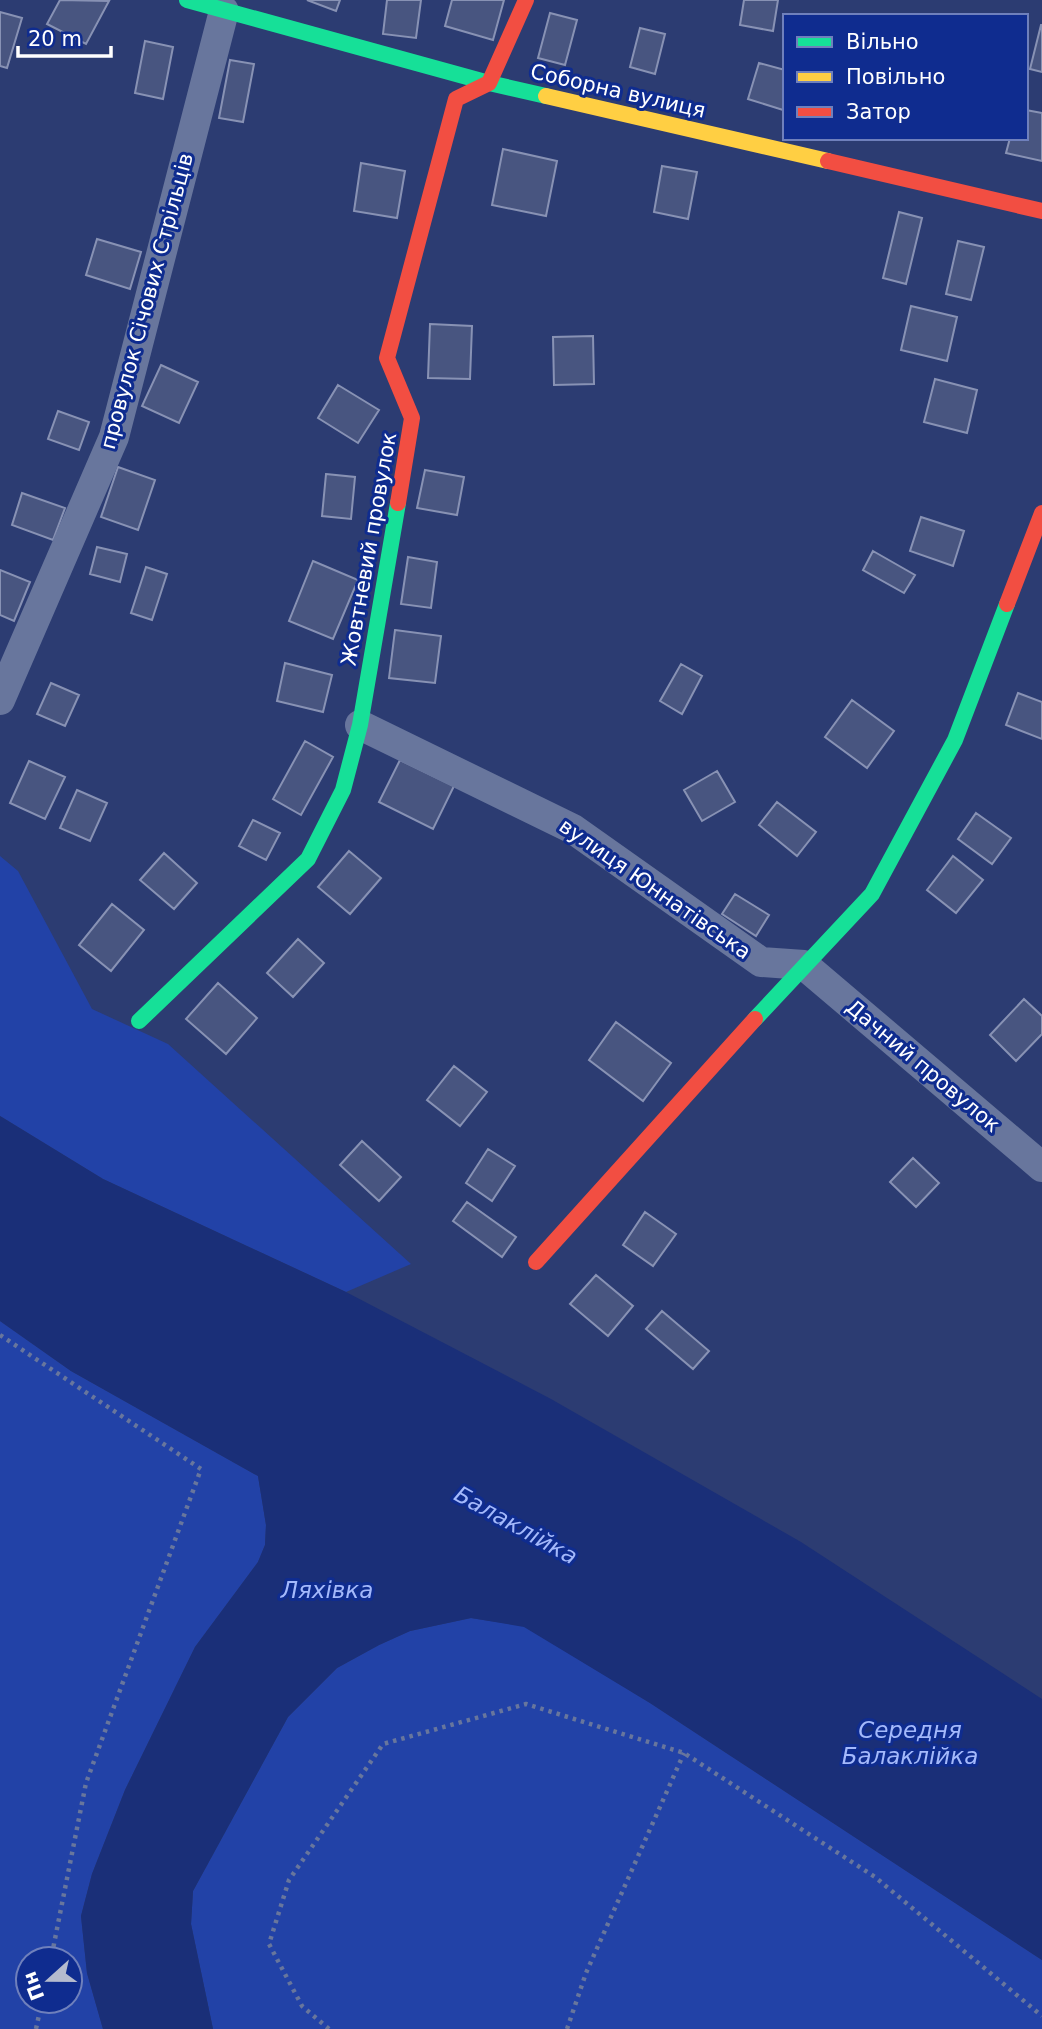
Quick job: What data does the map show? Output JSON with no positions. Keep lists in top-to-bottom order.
{
  "streets": {
    "street": [
      "Соборна вулиця",
      "провулок Січових Стрільців",
      "Жовтневий провулок",
      "вулиця Юннатівська",
      "Дачний провулок"
    ]
  },
  "crossings": [
    ["Соборна вулиця", "провулок Січових Стрільців"],
    ["Соборна вулиця", "Жовтневий провулок"],
    ["Жовтневий провулок", "вулиця Юннатівська"],
    ["вулиця Юннатівська", "Дачний провулок"]
  ],
  "water": ["Балаклійка", "Ляхівка", "Середня Балаклійка"],
  "legend": ["Вільно", "Повільно", "Затор"],
  "scale_bar": "20 m",
  "north": "left"
}
